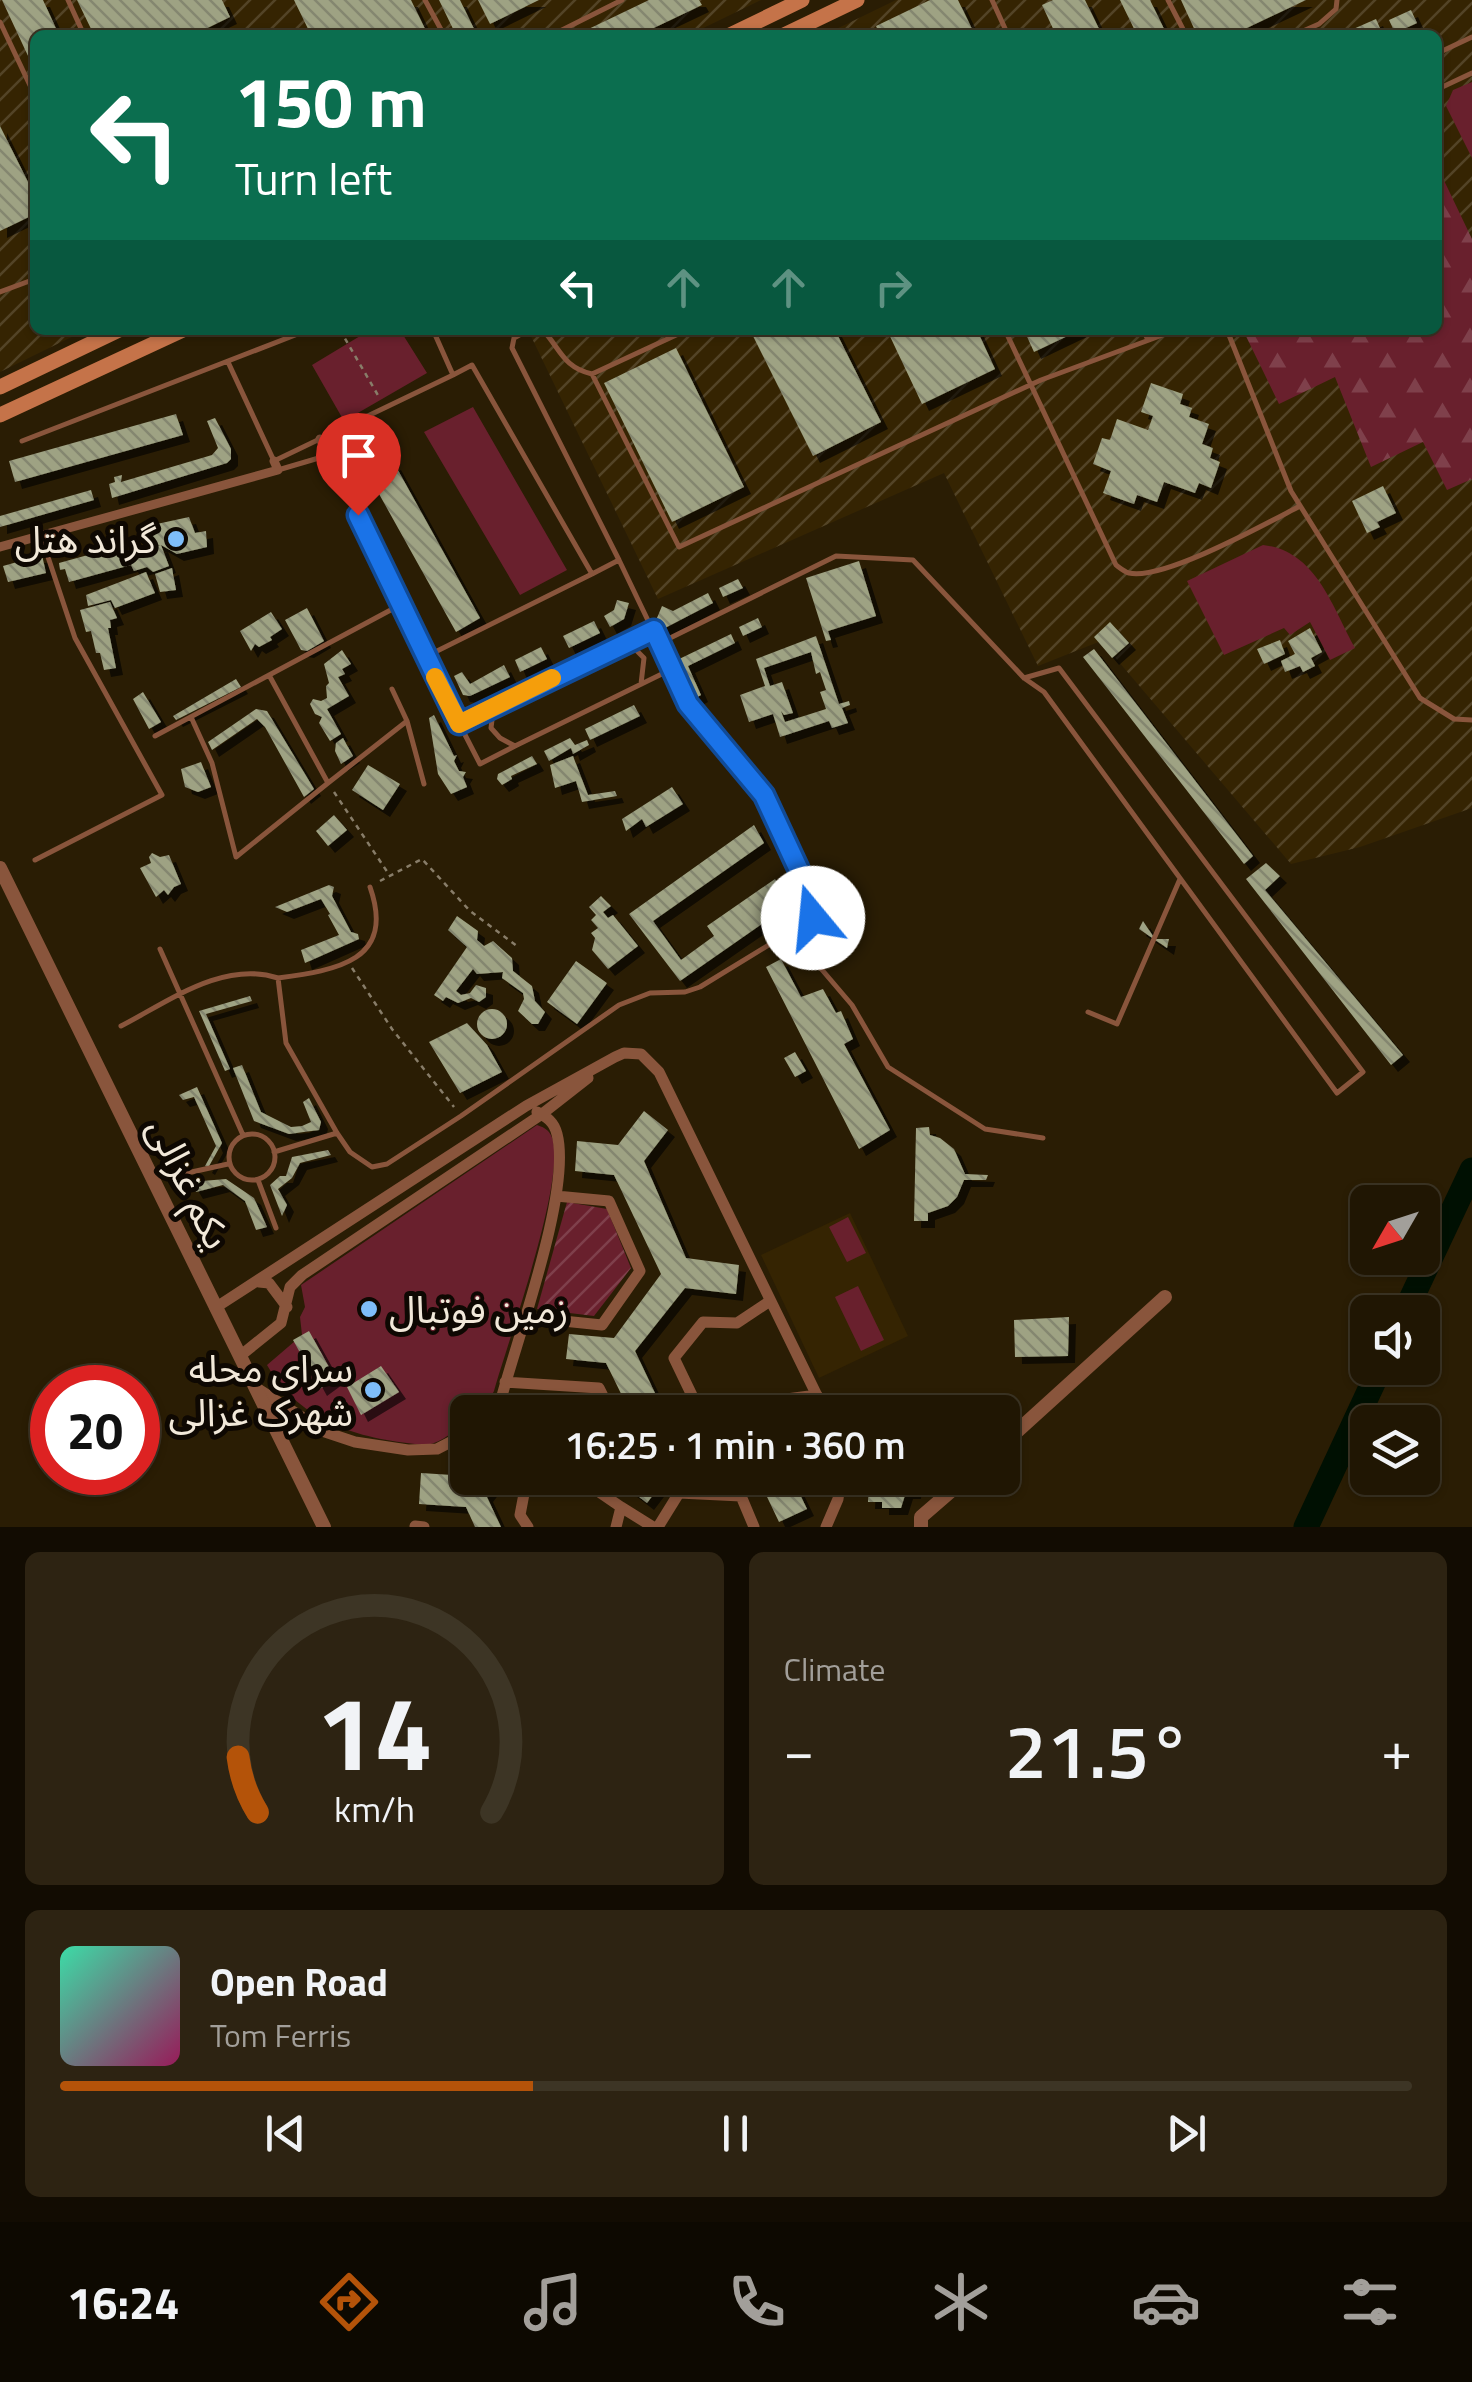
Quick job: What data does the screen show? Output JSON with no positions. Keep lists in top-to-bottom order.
{
  "streets": {
    "street": ["یکم غزالی"]
  },
  "places": ["گراند هتل", "زمین فوتبال", "سرای محله شهرک غزالی"],
  "north": "bottom left",
  "page": {
    "turn": ["150 m", "Turn left"],
    "limit": "20",
    "trip": "16:25 · 1 min · 360 m",
    "tile": "Climate",
    "heat": ["−", "21.5°", "+"],
    "song": ["Open Road", "Tom Ferris"],
    "tabs": "16:24",
    "gauge": ["14", "km/h"]
  }
}
